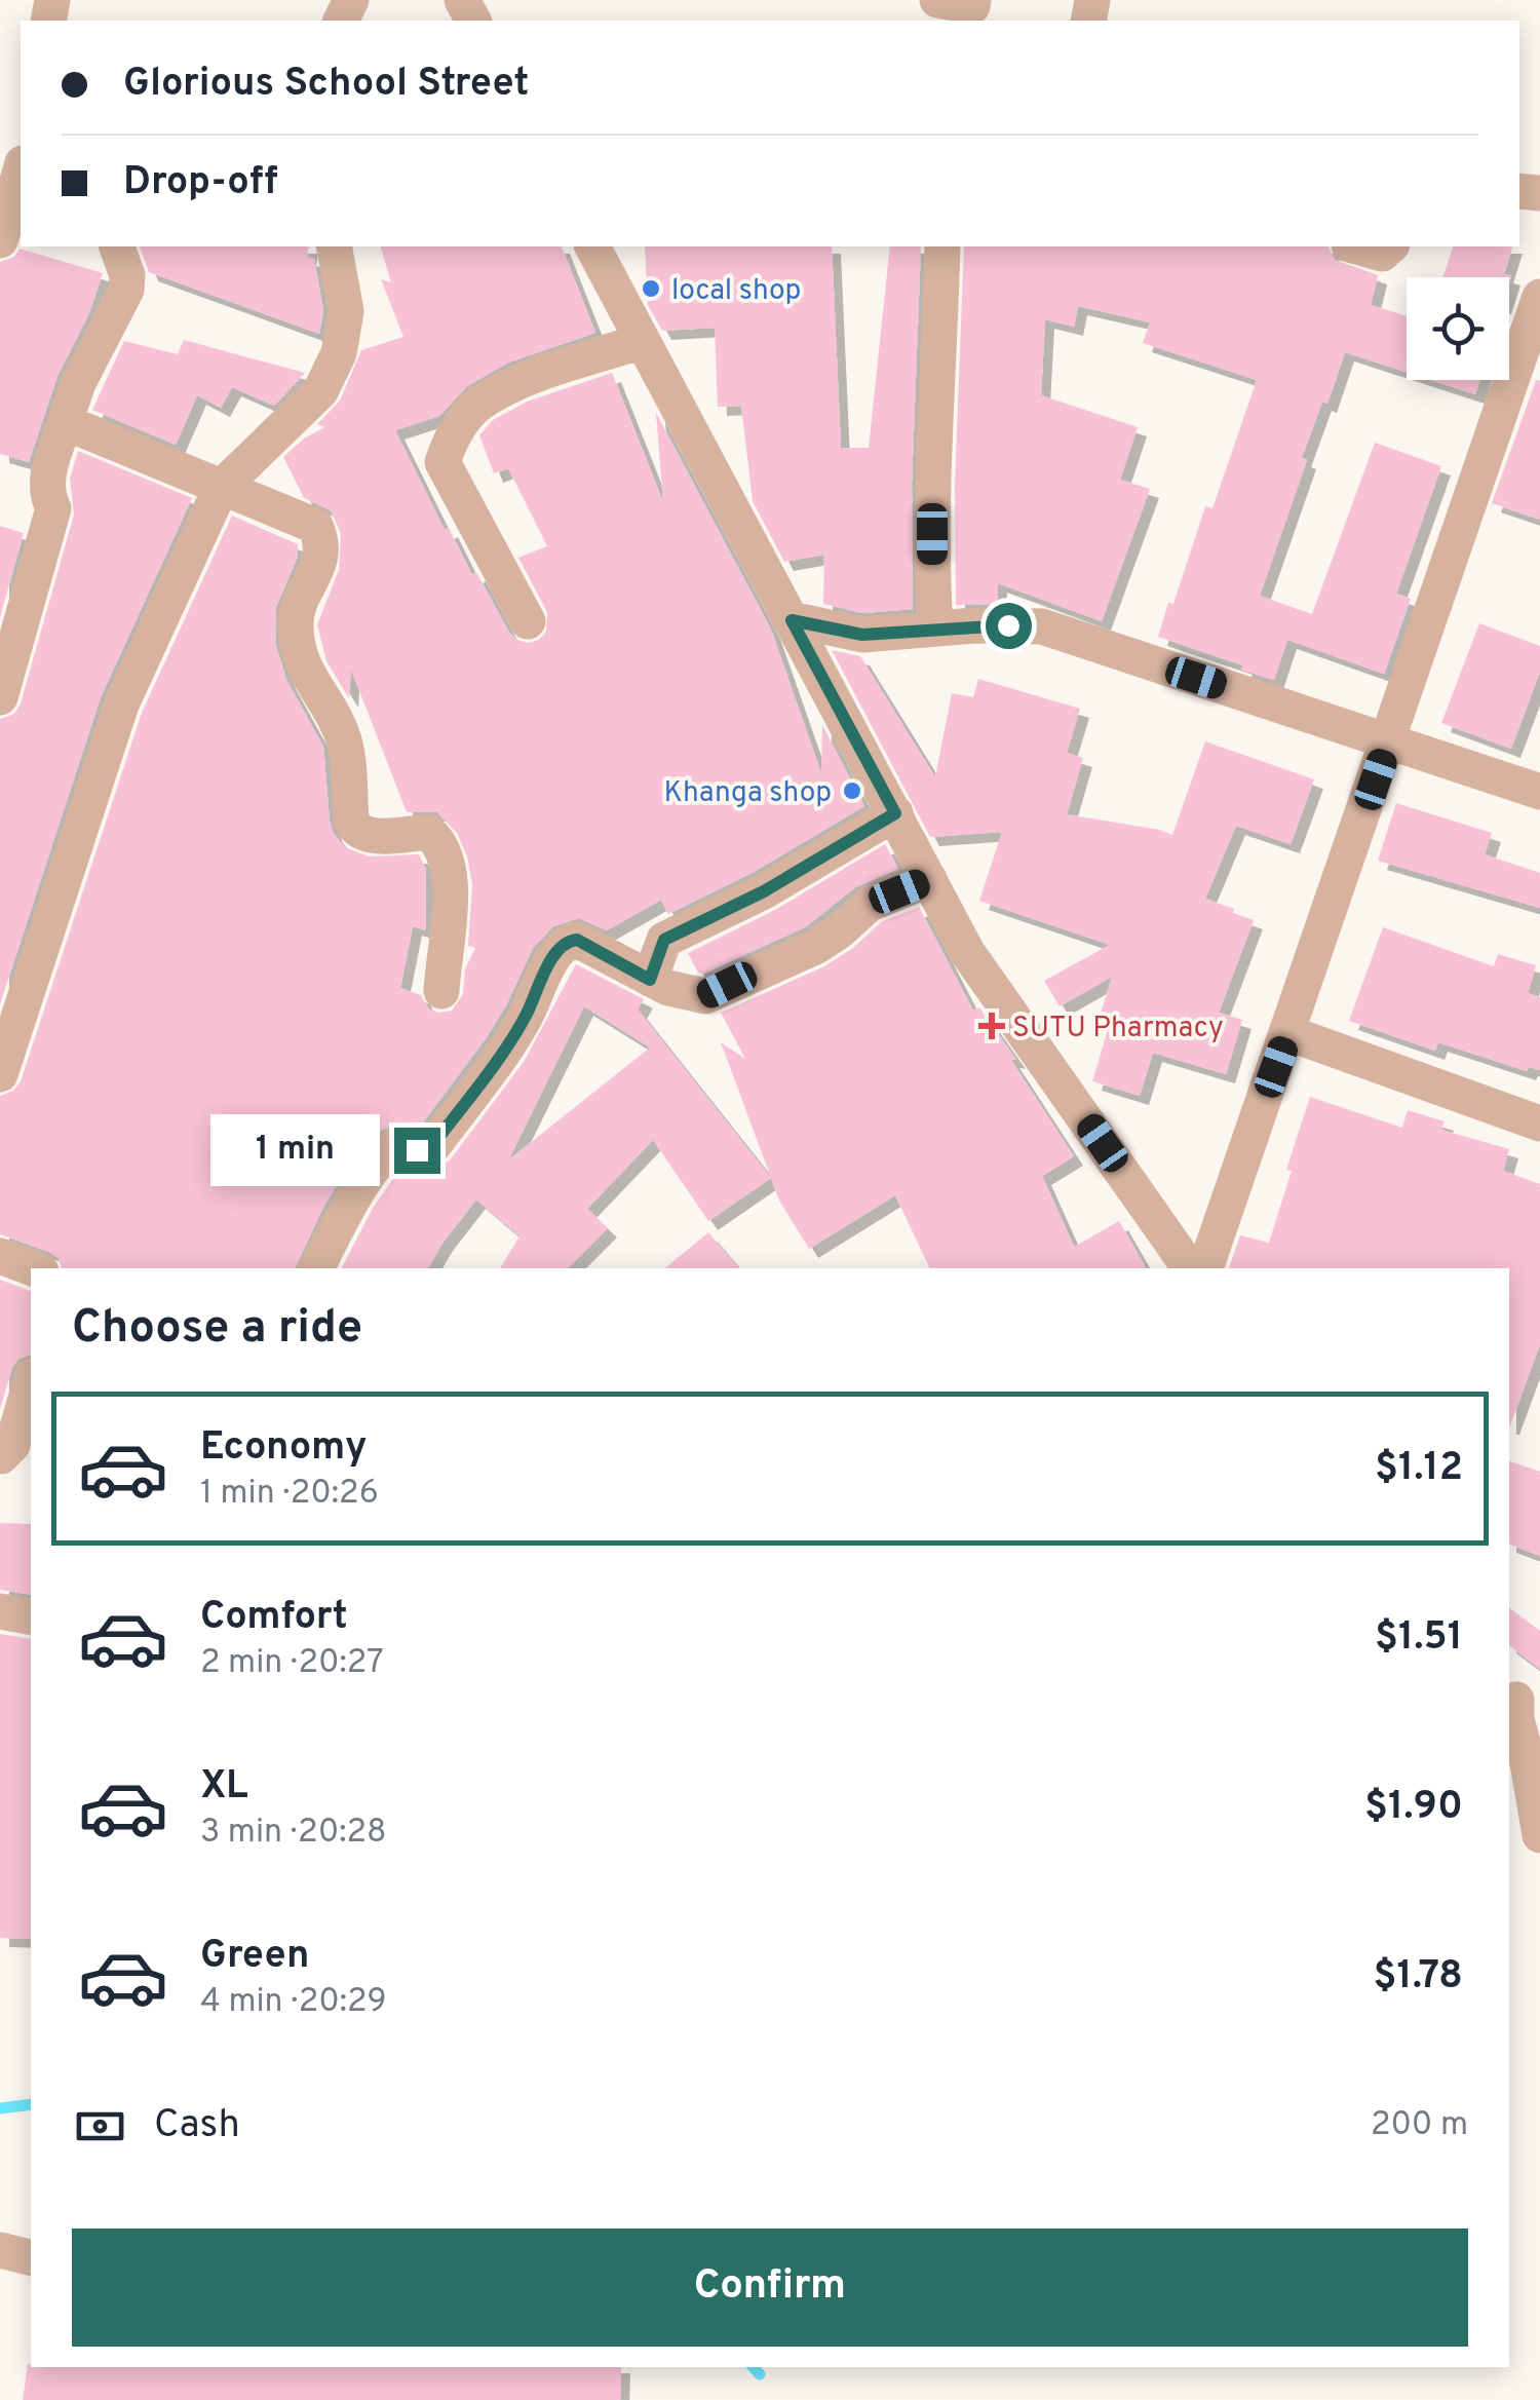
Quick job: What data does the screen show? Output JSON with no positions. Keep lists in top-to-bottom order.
{
  "places": {
    "other": ["local shop", "Khanga shop"],
    "health": ["SUTU Pharmacy"]
  },
  "page": {
    "banner": ["Glorious School Street", "Drop-off"],
    "bubble": "1 min",
    "heading": "Choose a ride",
    "list": [
      {
        "name": "Economy",
        "note": "1 min · 20:26",
        "value": "$1.12"
      },
      {
        "name": "Comfort",
        "note": "2 min · 20:27",
        "value": "$1.51"
      },
      {
        "name": "XL",
        "note": "3 min · 20:28",
        "value": "$1.90"
      },
      {
        "name": "Green",
        "note": "4 min · 20:29",
        "value": "$1.78"
      }
    ],
    "pay": ["Cash", "200 m"],
    "buttons": "Confirm"
  }
}
